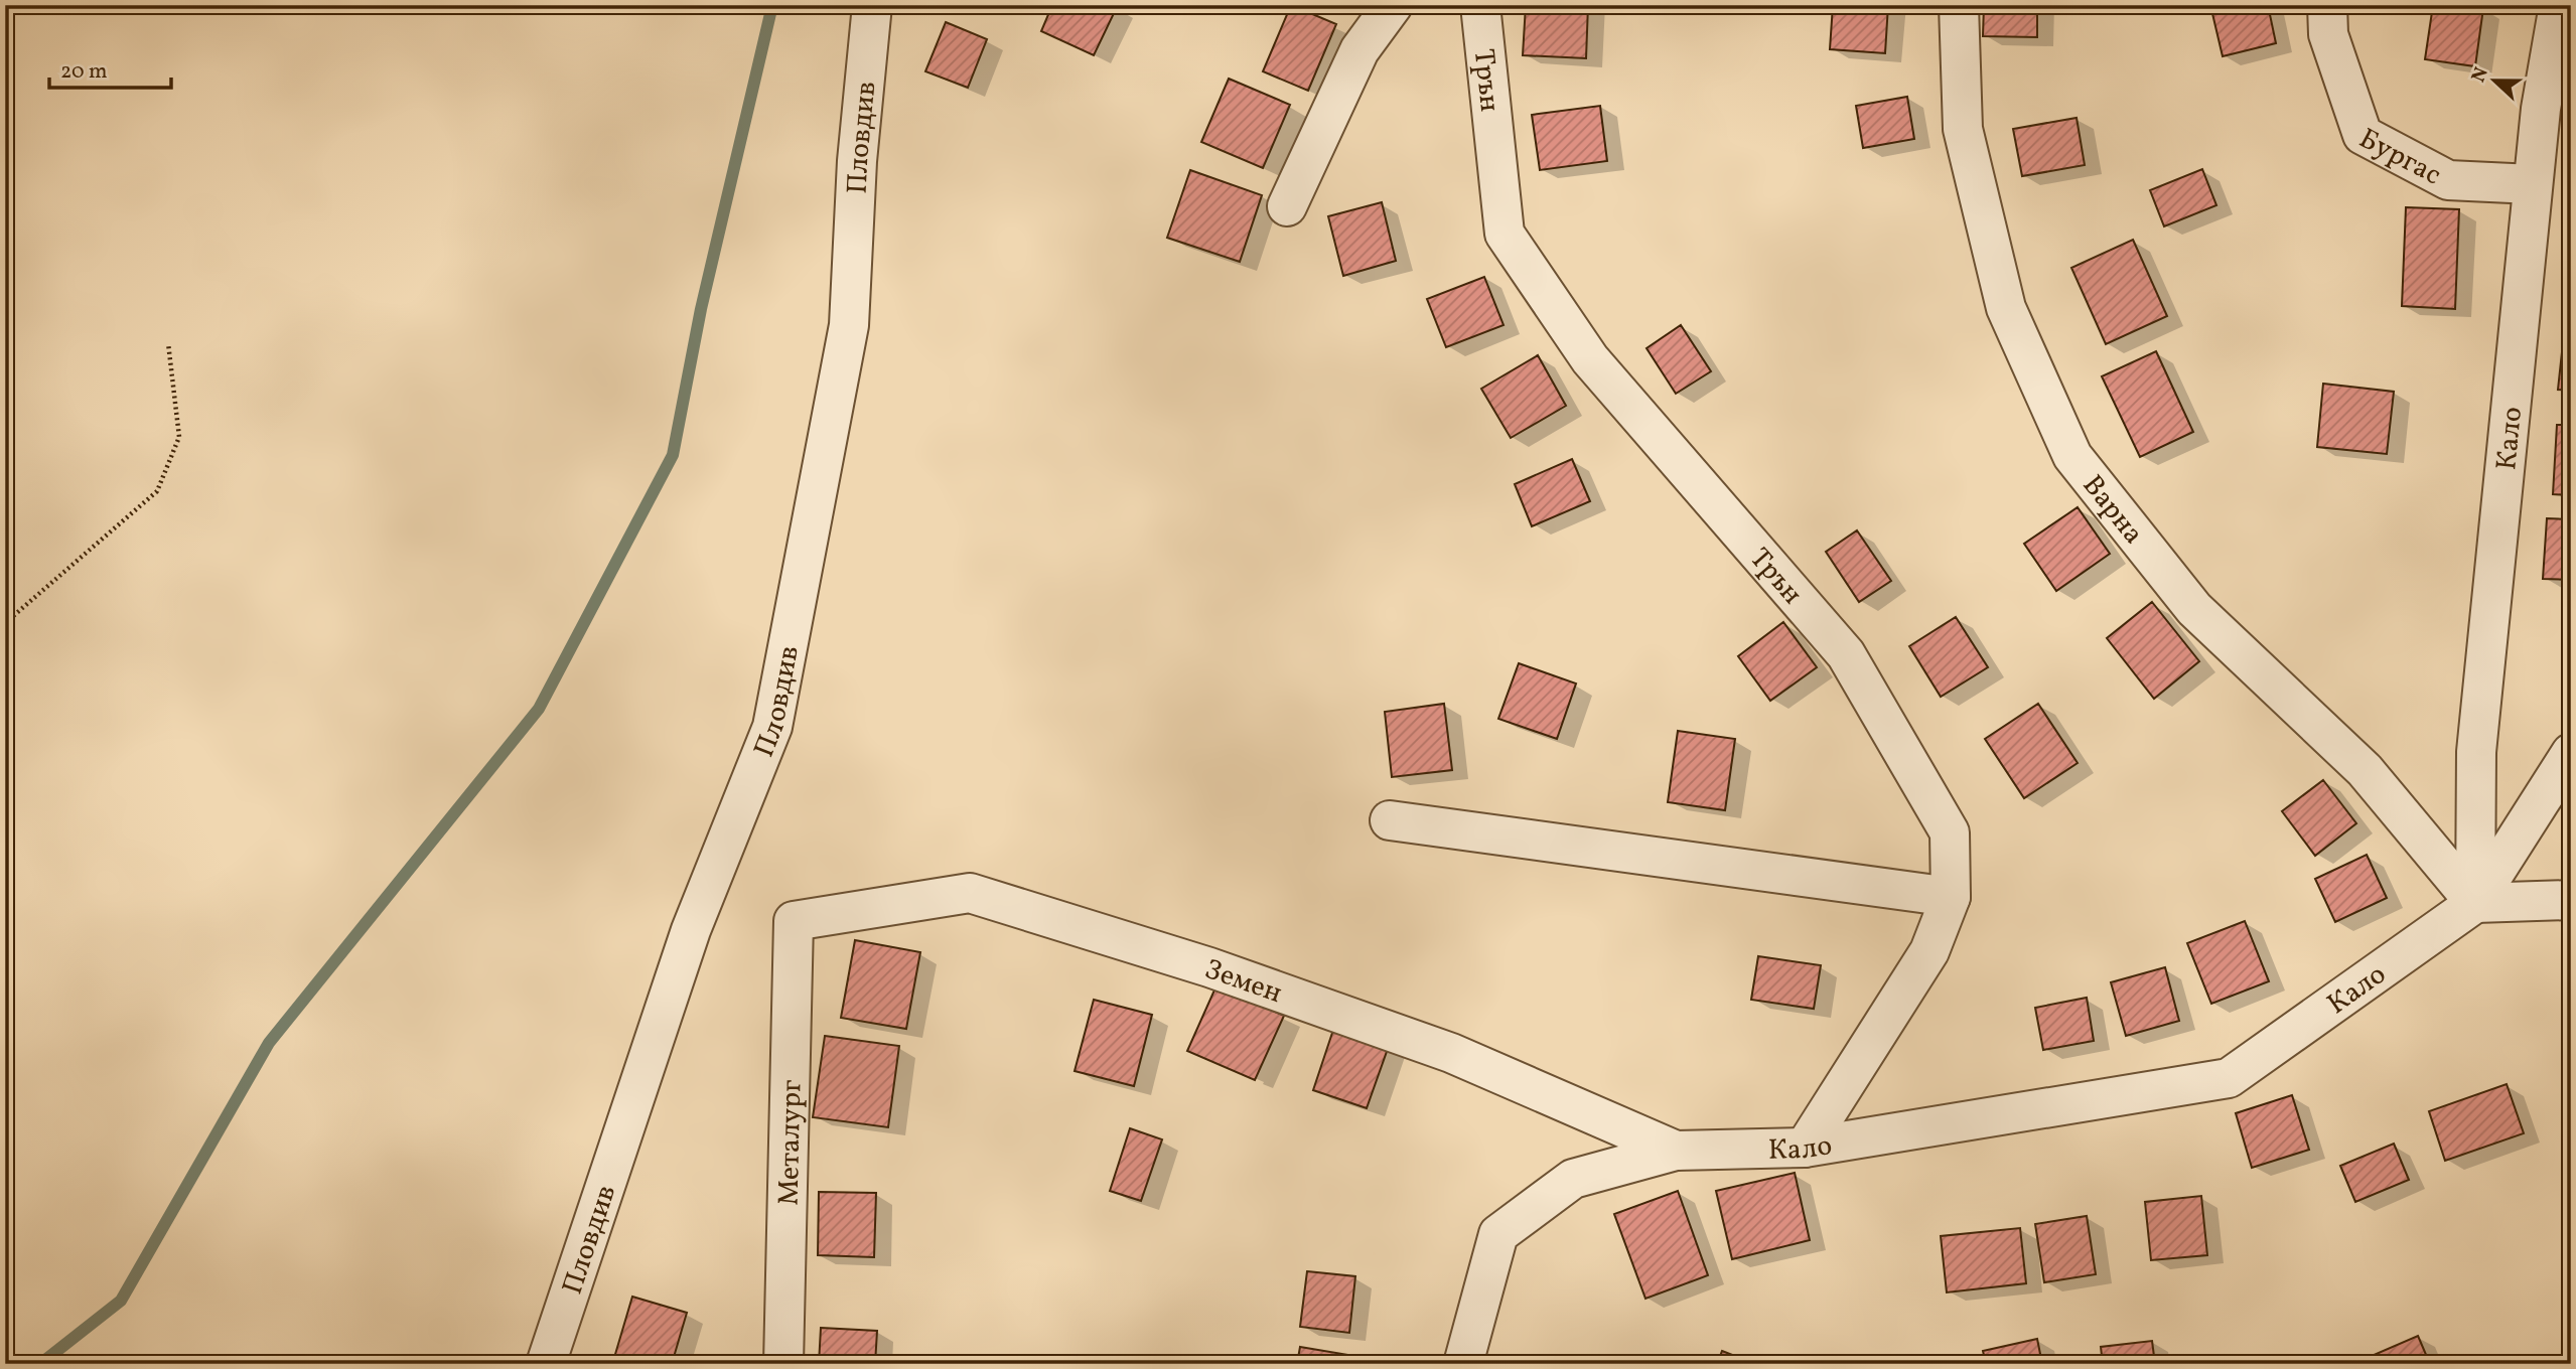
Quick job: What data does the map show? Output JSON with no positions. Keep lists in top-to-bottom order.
{
  "streets": {
    "street": [
      "Трън",
      "Пловдив",
      "Бургас",
      "Кало",
      "Варна",
      "Земен",
      "Металург"
    ]
  },
  "crossings": [
    ["Трън", "Кало"],
    ["Бургас", "Кало"],
    ["Кало", "Варна"],
    ["Кало", "Земен"],
    ["Земен", "Металург"]
  ],
  "scale_bar": "20 m",
  "north": "left"
}
